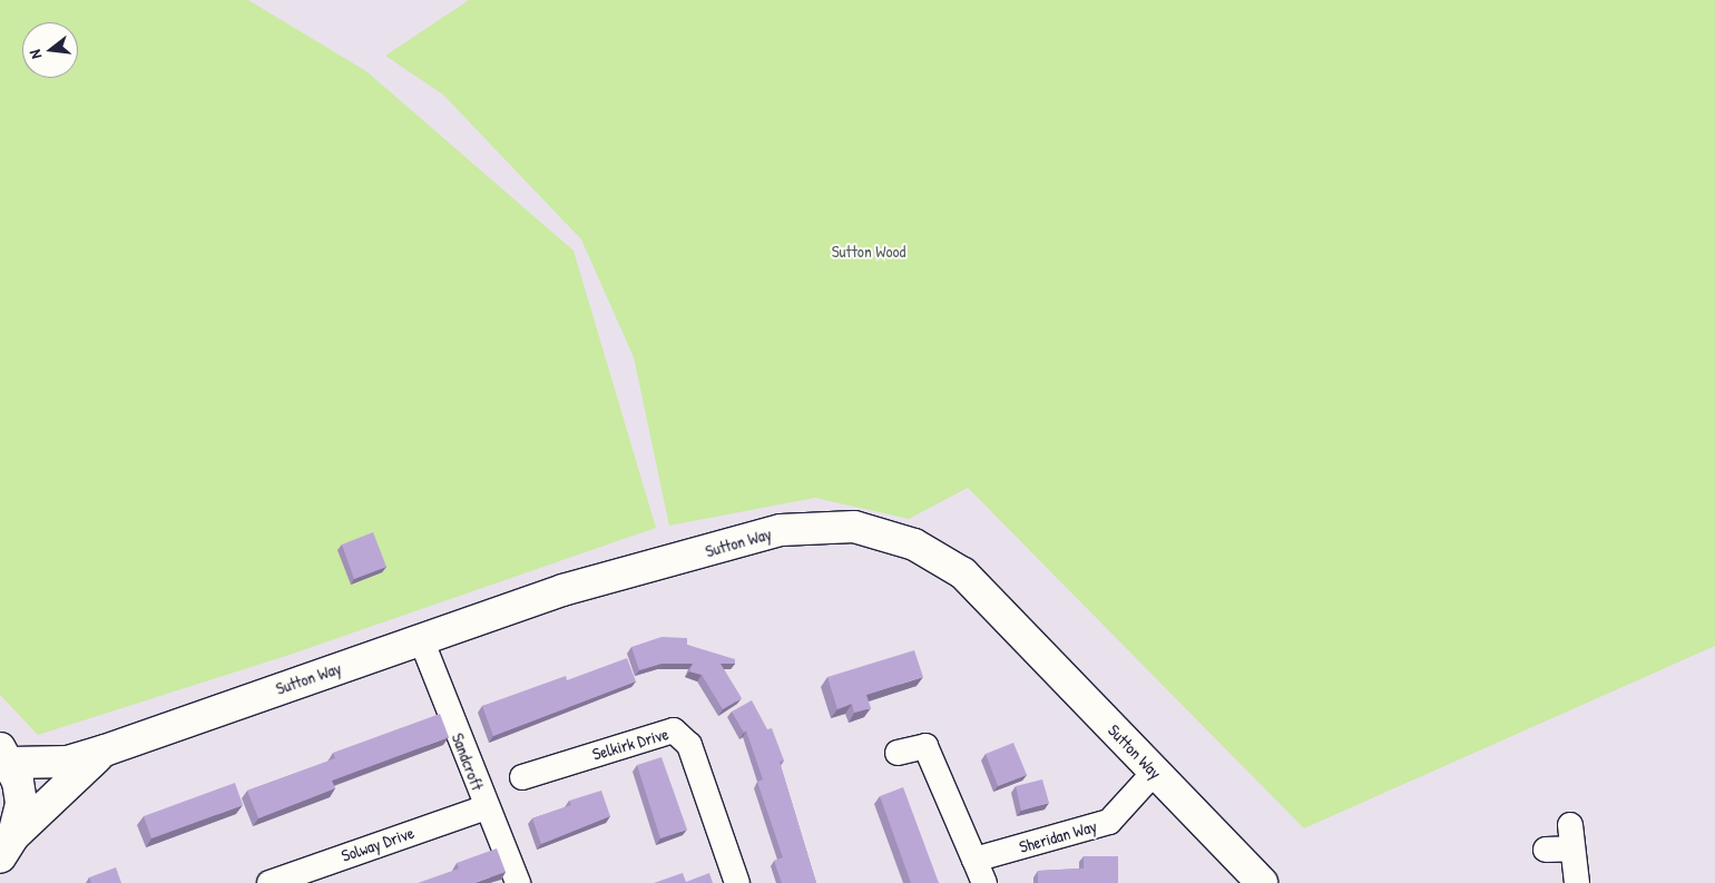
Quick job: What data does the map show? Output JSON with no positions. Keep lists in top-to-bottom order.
{
  "streets": {
    "street": [
      "Sutton Way",
      "Selkirk Drive",
      "Sandcroft",
      "Sheridan Way",
      "Solway Drive"
    ]
  },
  "crossings": [
    ["Sutton Way", "Sandcroft"],
    ["Sutton Way", "Sheridan Way"],
    ["Sandcroft", "Solway Drive"]
  ],
  "parks": ["Sutton Wood"],
  "north": "left"
}
